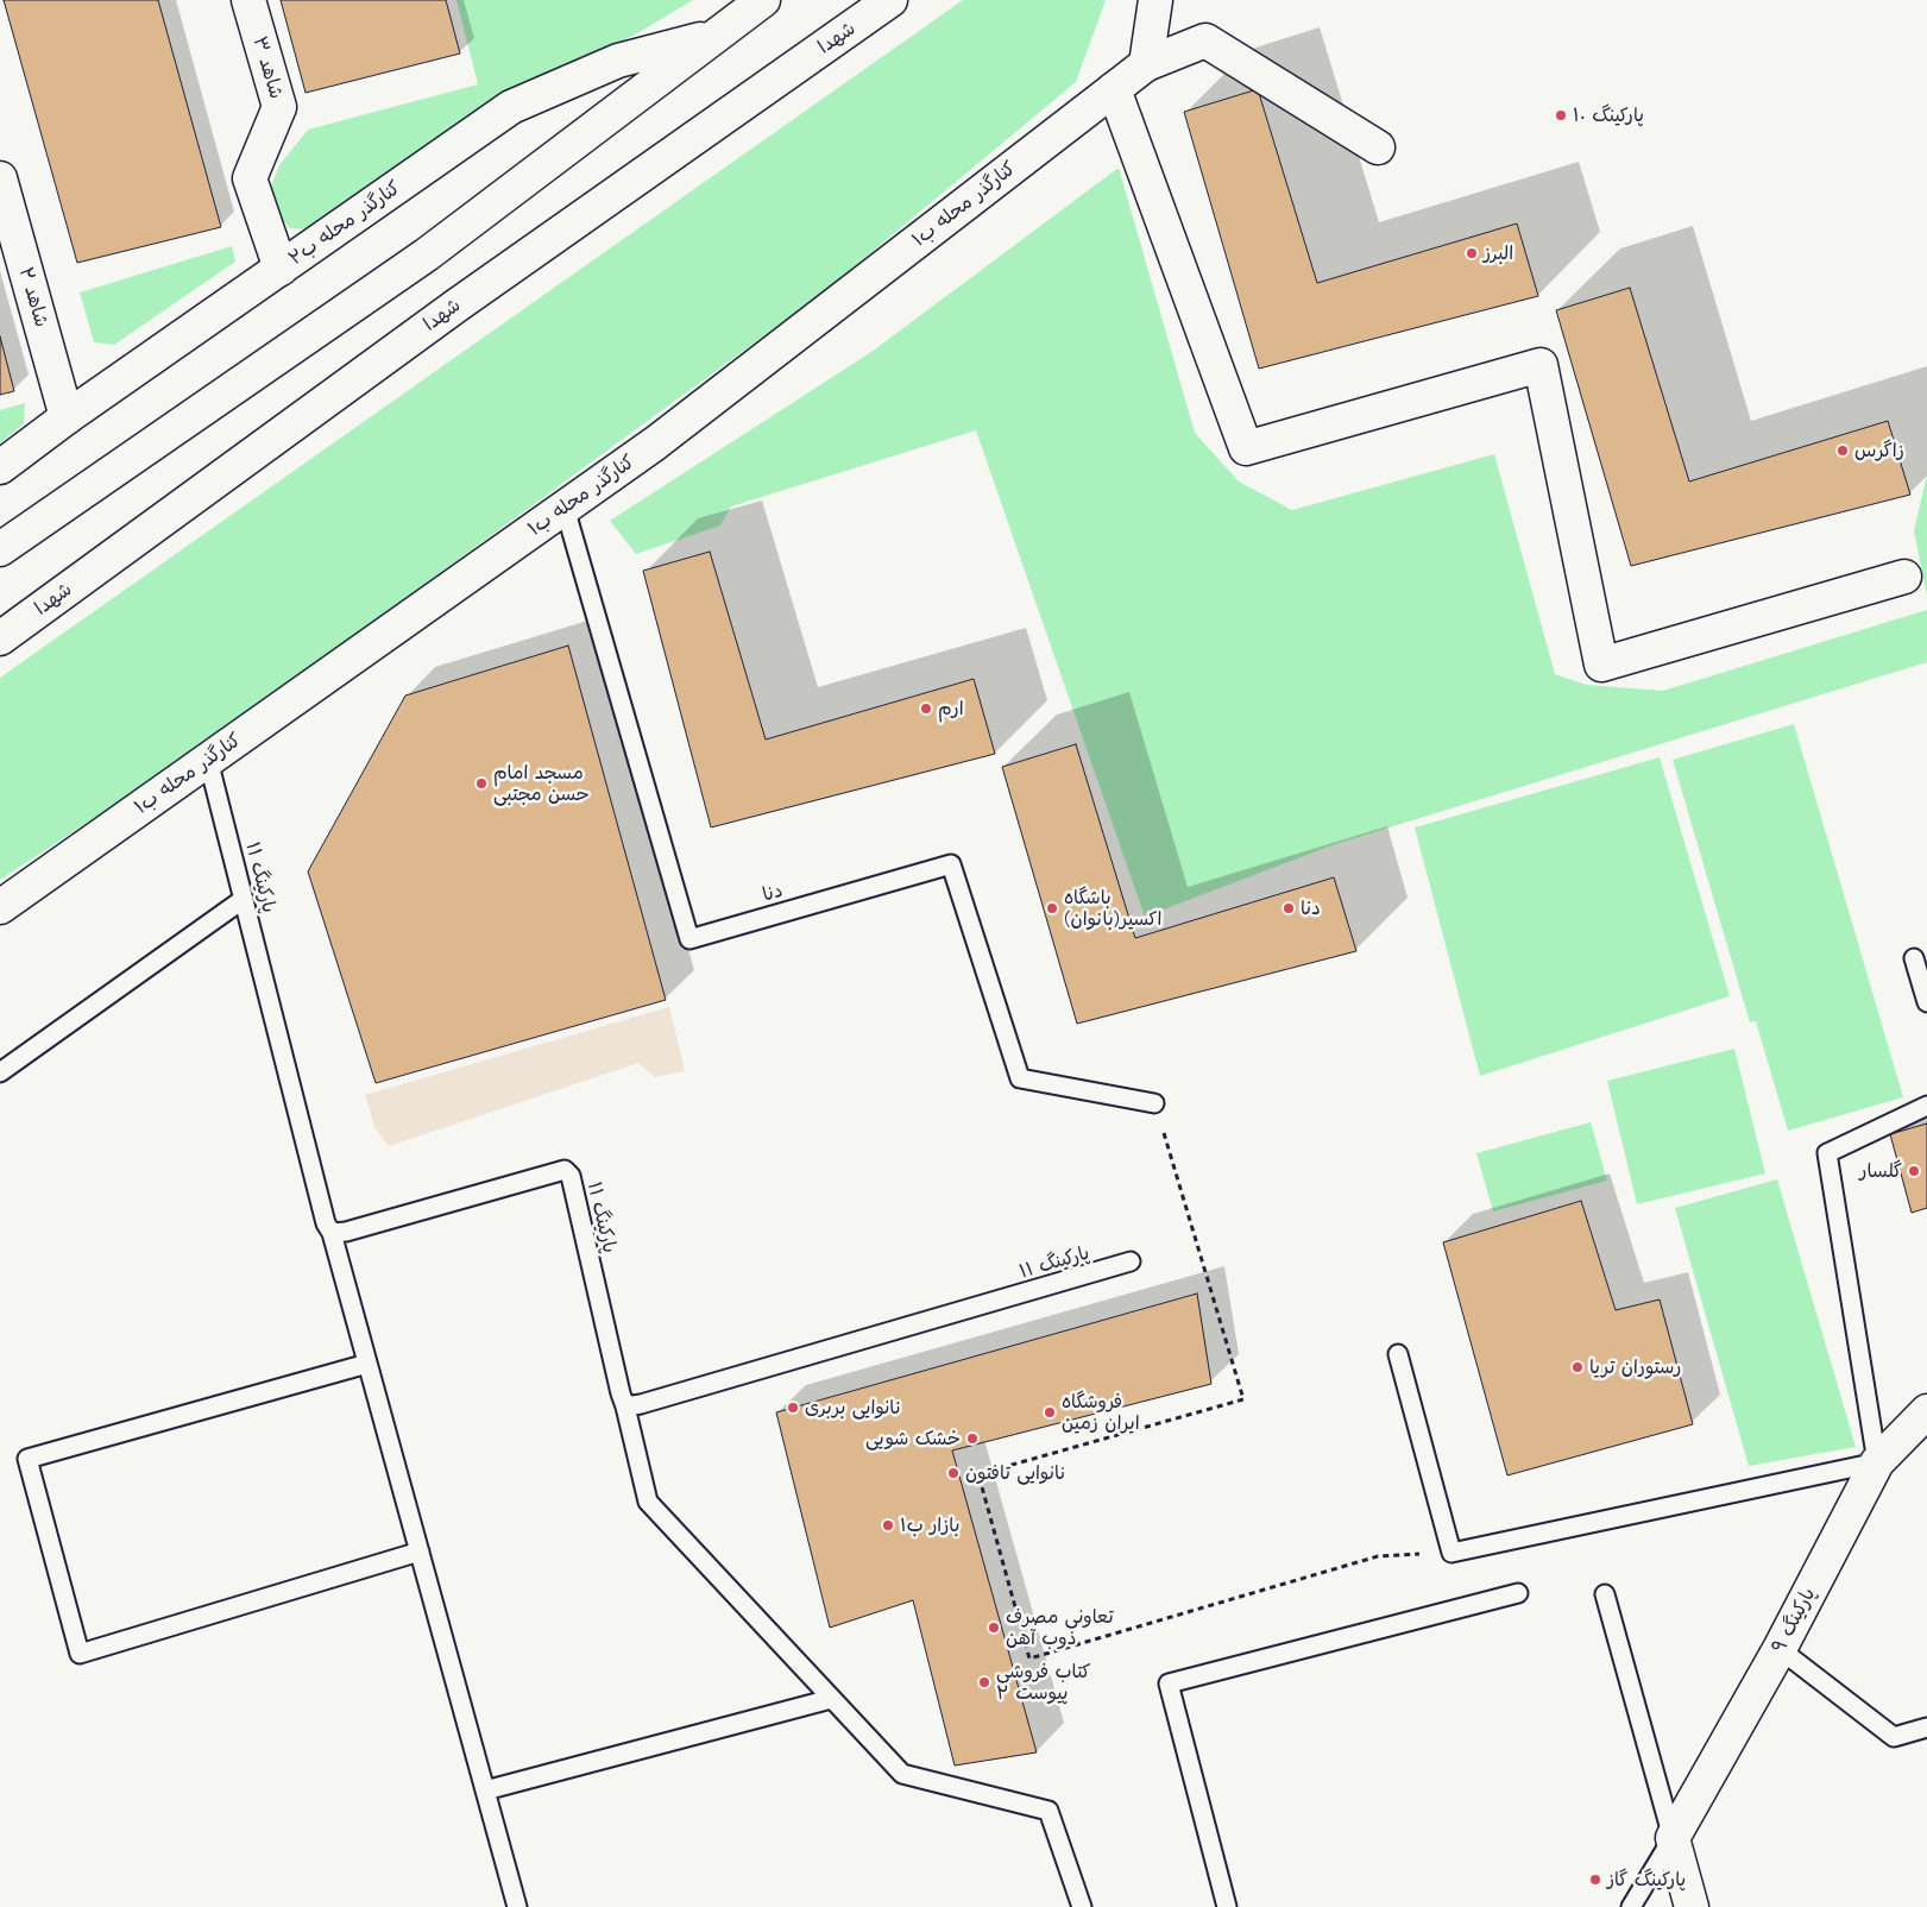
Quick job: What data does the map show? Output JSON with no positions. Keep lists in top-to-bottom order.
{
  "streets": {
    "street": [
      "شهدا",
      "شاهد ۳",
      "کنارگذر محله ب۱",
      "کنارگذر محله ب۲",
      "شاهد ۲",
      "پارکینگ ۹"
    ],
    "lane": ["پارکینگ ۱۱", "دنا"]
  },
  "crossings": [
    ["شاهد ۳", "کنارگذر محله ب۲"],
    ["کنارگذر محله ب۱", "پارکینگ ۱۱"],
    ["کنارگذر محله ب۱", "دنا"],
    ["کنارگذر محله ب۲", "شاهد ۲"]
  ],
  "places": [
    "پارکینگ ۱۰",
    "البرز",
    "زاگرس",
    "ارم",
    "مسجد امام حسن مجتبی",
    "باشگاه اکسیر(بانوان)",
    "دنا",
    "گلسار",
    "رستوران تریا",
    "نانوایی بربری",
    "فروشگاه ایران زمین",
    "خشک شویی",
    "نانوایی تافتون",
    "بازار ب۱",
    "تعاونی مصرف ذوب آهن",
    "کتاب فروشی پیوست ۲",
    "پارکینگ گاز"
  ]
}
